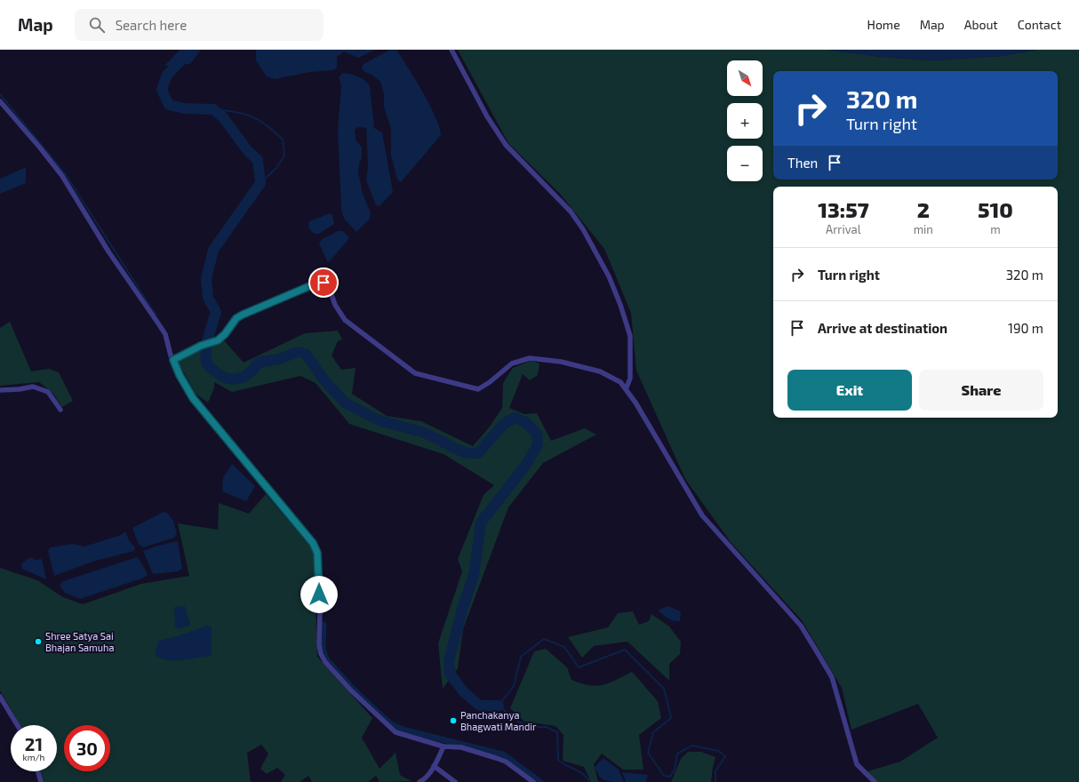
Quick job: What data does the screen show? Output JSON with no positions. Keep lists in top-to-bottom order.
{
  "places": ["Shree Satya Sai Bhajan Samuha", "Panchakanya Bhagwati Mandir"],
  "north": "bottom right",
  "page": {
    "header": "Map",
    "search": "Search here",
    "nav": [
      "Home",
      "Map",
      "About",
      "Contact"
    ],
    "map_buttons": ["+", "−"],
    "turn": ["320 m", "Turn right"],
    "then": "Then",
    "eta": [
      "13:57",
      "Arrival",
      "2",
      "min",
      "510",
      "m"
    ],
    "list": [
      {
        "name": "Turn right",
        "value": "320 m"
      },
      {
        "name": "Arrive at destination",
        "value": "190 m"
      }
    ],
    "buttons": ["Exit", "Share"],
    "speed": "21 km/h",
    "limit": "30"
  }
}
